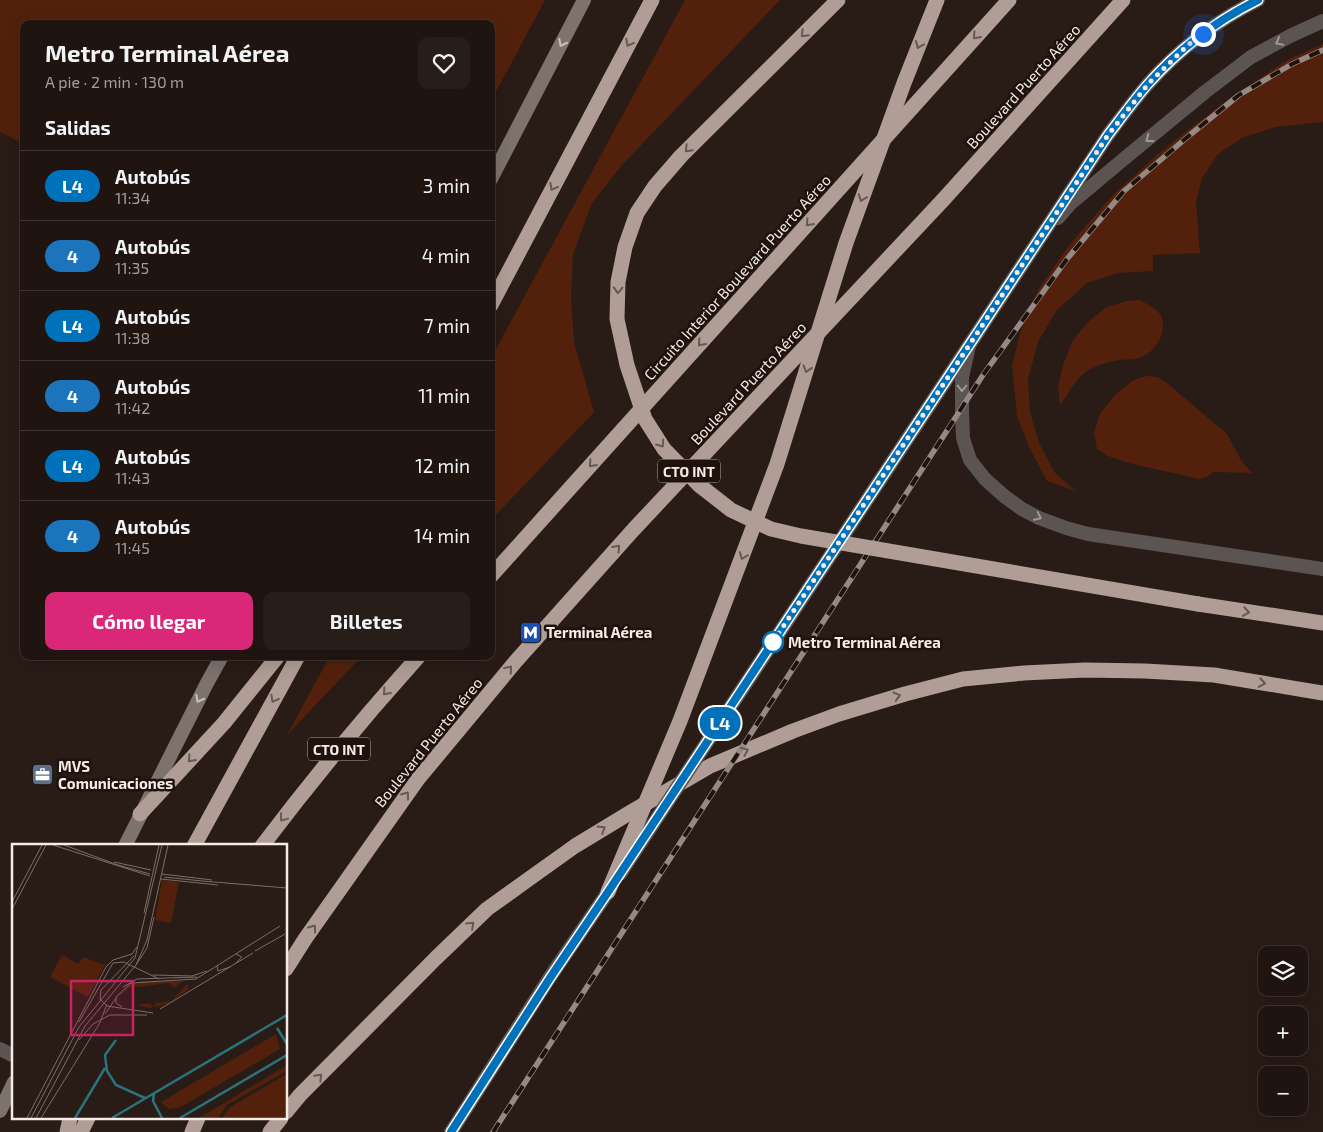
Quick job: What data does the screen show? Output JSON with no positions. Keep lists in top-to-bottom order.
{
  "streets": {
    "highway": ["Boulevard Puerto Aéreo", "Circuito Interior Boulevard Puerto Aéreo", "CTO INT"]
  },
  "places": {
    "metro station": ["Terminal Aérea"],
    "other": ["Metro Terminal Aérea"],
    "office": ["MVS Comunicaciones"]
  },
  "lines": ["bus line L4"],
  "page": {
    "on_map": "L4",
    "heading": [
      ["Metro Terminal Aérea", "A pie · 2 min · 130 m"],
      "Salidas"
    ],
    "list": [
      {
        "mark": "L4",
        "name": "Autobús",
        "note": "11:34",
        "value": "3 min"
      },
      {
        "mark": "4",
        "name": "Autobús",
        "note": "11:35",
        "value": "4 min"
      },
      {
        "mark": "L4",
        "name": "Autobús",
        "note": "11:38",
        "value": "7 min"
      },
      {
        "mark": "4",
        "name": "Autobús",
        "note": "11:42",
        "value": "11 min"
      },
      {
        "mark": "L4",
        "name": "Autobús",
        "note": "11:43",
        "value": "12 min"
      },
      {
        "mark": "4",
        "name": "Autobús",
        "note": "11:45",
        "value": "14 min"
      }
    ],
    "buttons": ["Cómo llegar", "Billetes"],
    "map_buttons": ["+", "−"]
  }
}
